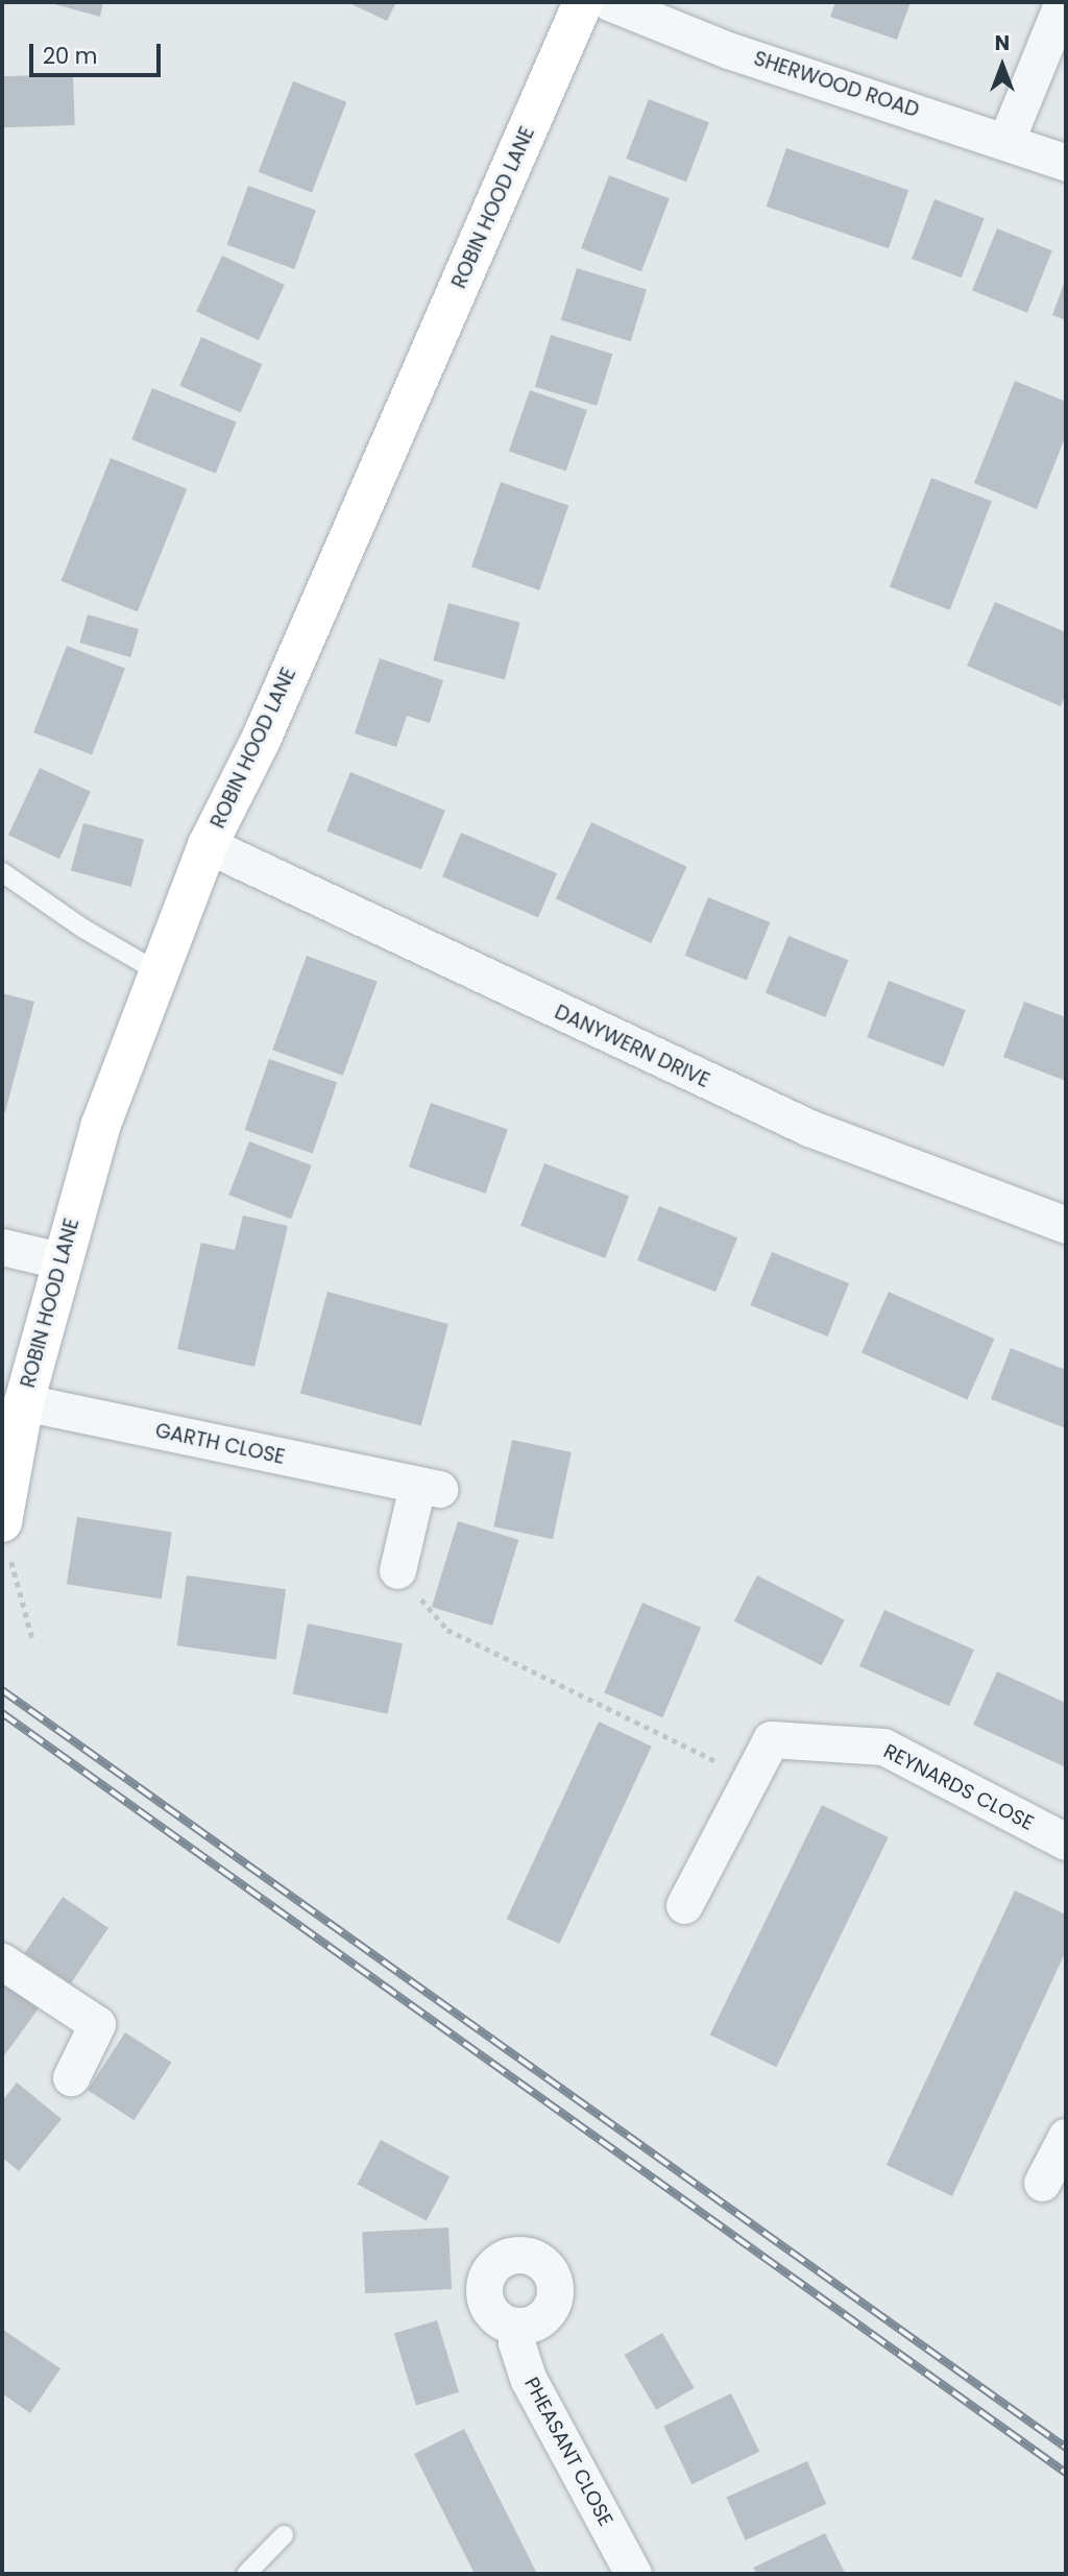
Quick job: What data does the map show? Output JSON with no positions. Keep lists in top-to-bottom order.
{
  "streets": {
    "main road": ["ROBIN HOOD LANE"],
    "street": [
      "SHERWOOD ROAD",
      "DANYWERN DRIVE",
      "GARTH CLOSE",
      "REYNARDS CLOSE",
      "PHEASANT CLOSE"
    ]
  },
  "crossings": [
    ["ROBIN HOOD LANE", "DANYWERN DRIVE"],
    ["ROBIN HOOD LANE", "GARTH CLOSE"]
  ],
  "scale_bar": "20 m",
  "north": "top"
}
